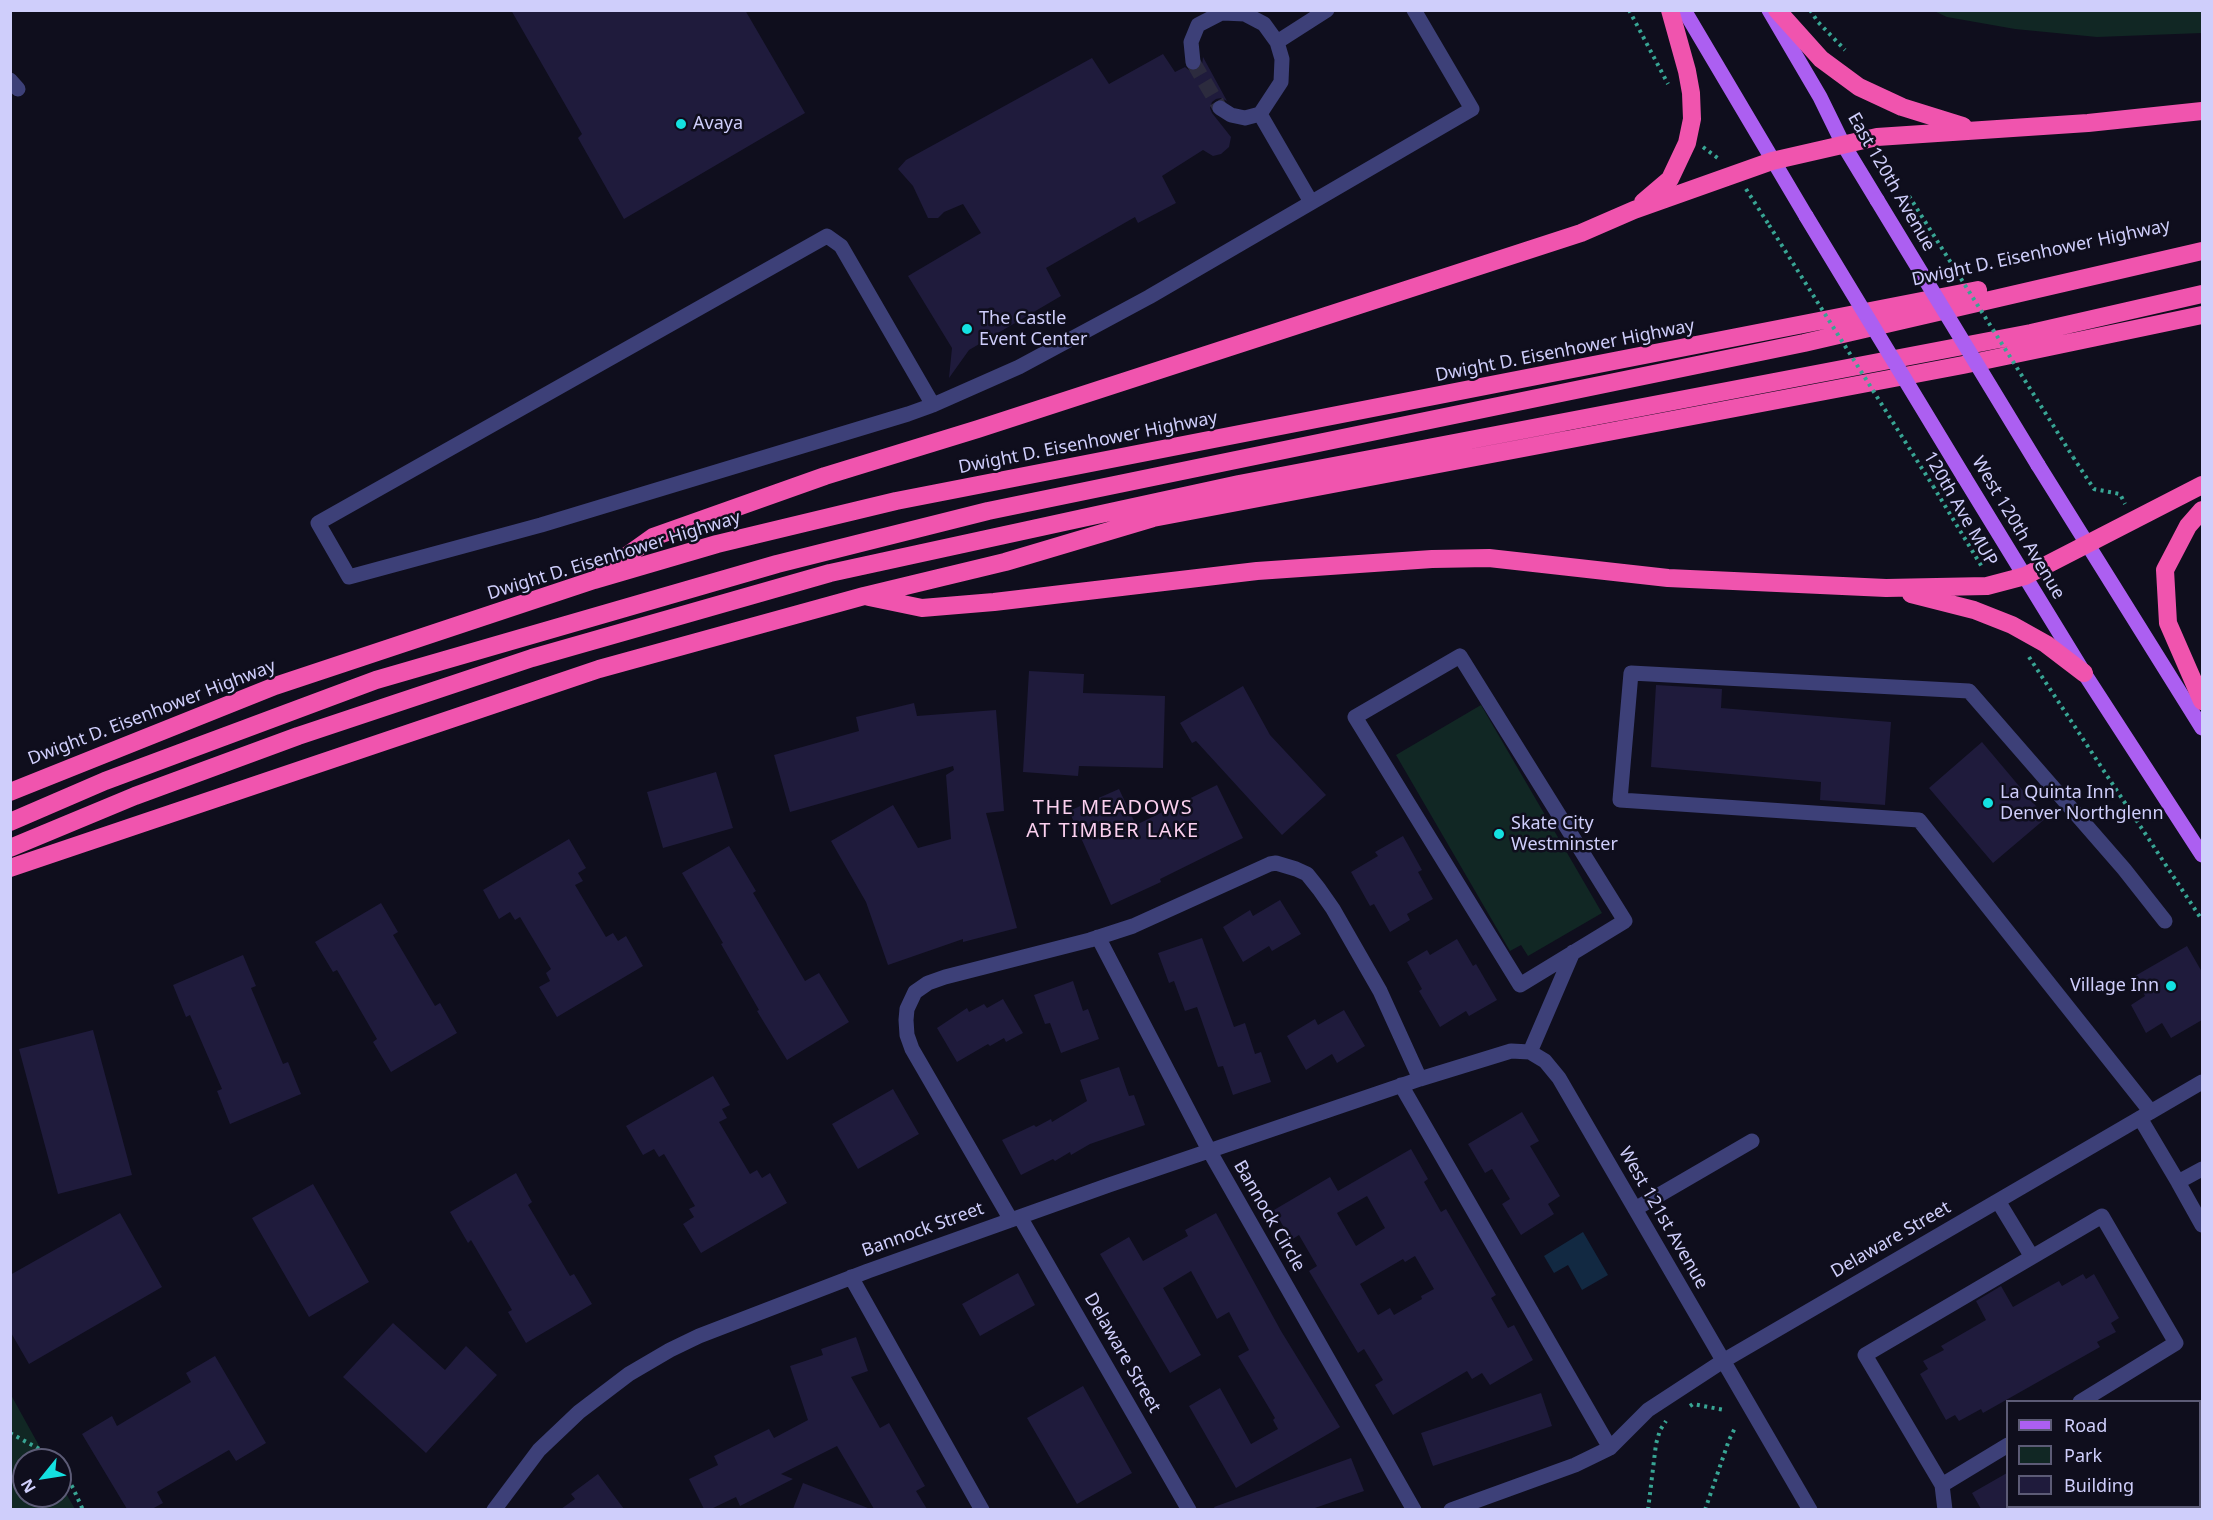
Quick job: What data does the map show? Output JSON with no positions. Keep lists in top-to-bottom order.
{
  "streets": {
    "highway": ["Dwight D. Eisenhower Highway"],
    "main road": ["East 120th Avenue", "West 120th Avenue"],
    "street": [
      "Bannock Circle",
      "West 121st Avenue",
      "Bannock Street",
      "Delaware Street"
    ],
    "path": ["120th Ave MUP"]
  },
  "crossings": [
    ["Bannock Circle", "Bannock Street"],
    ["West 121st Avenue", "Delaware Street"],
    ["Bannock Street", "Delaware Street"]
  ],
  "districts": ["THE MEADOWS AT TIMBER LAKE"],
  "places": [
    "Avaya",
    "The Castle Event Center",
    "La Quinta Inn Denver Northglenn",
    "Skate City Westminster",
    "Village Inn"
  ],
  "legend": ["Road", "Park", "Building"],
  "north": "bottom left"
}
